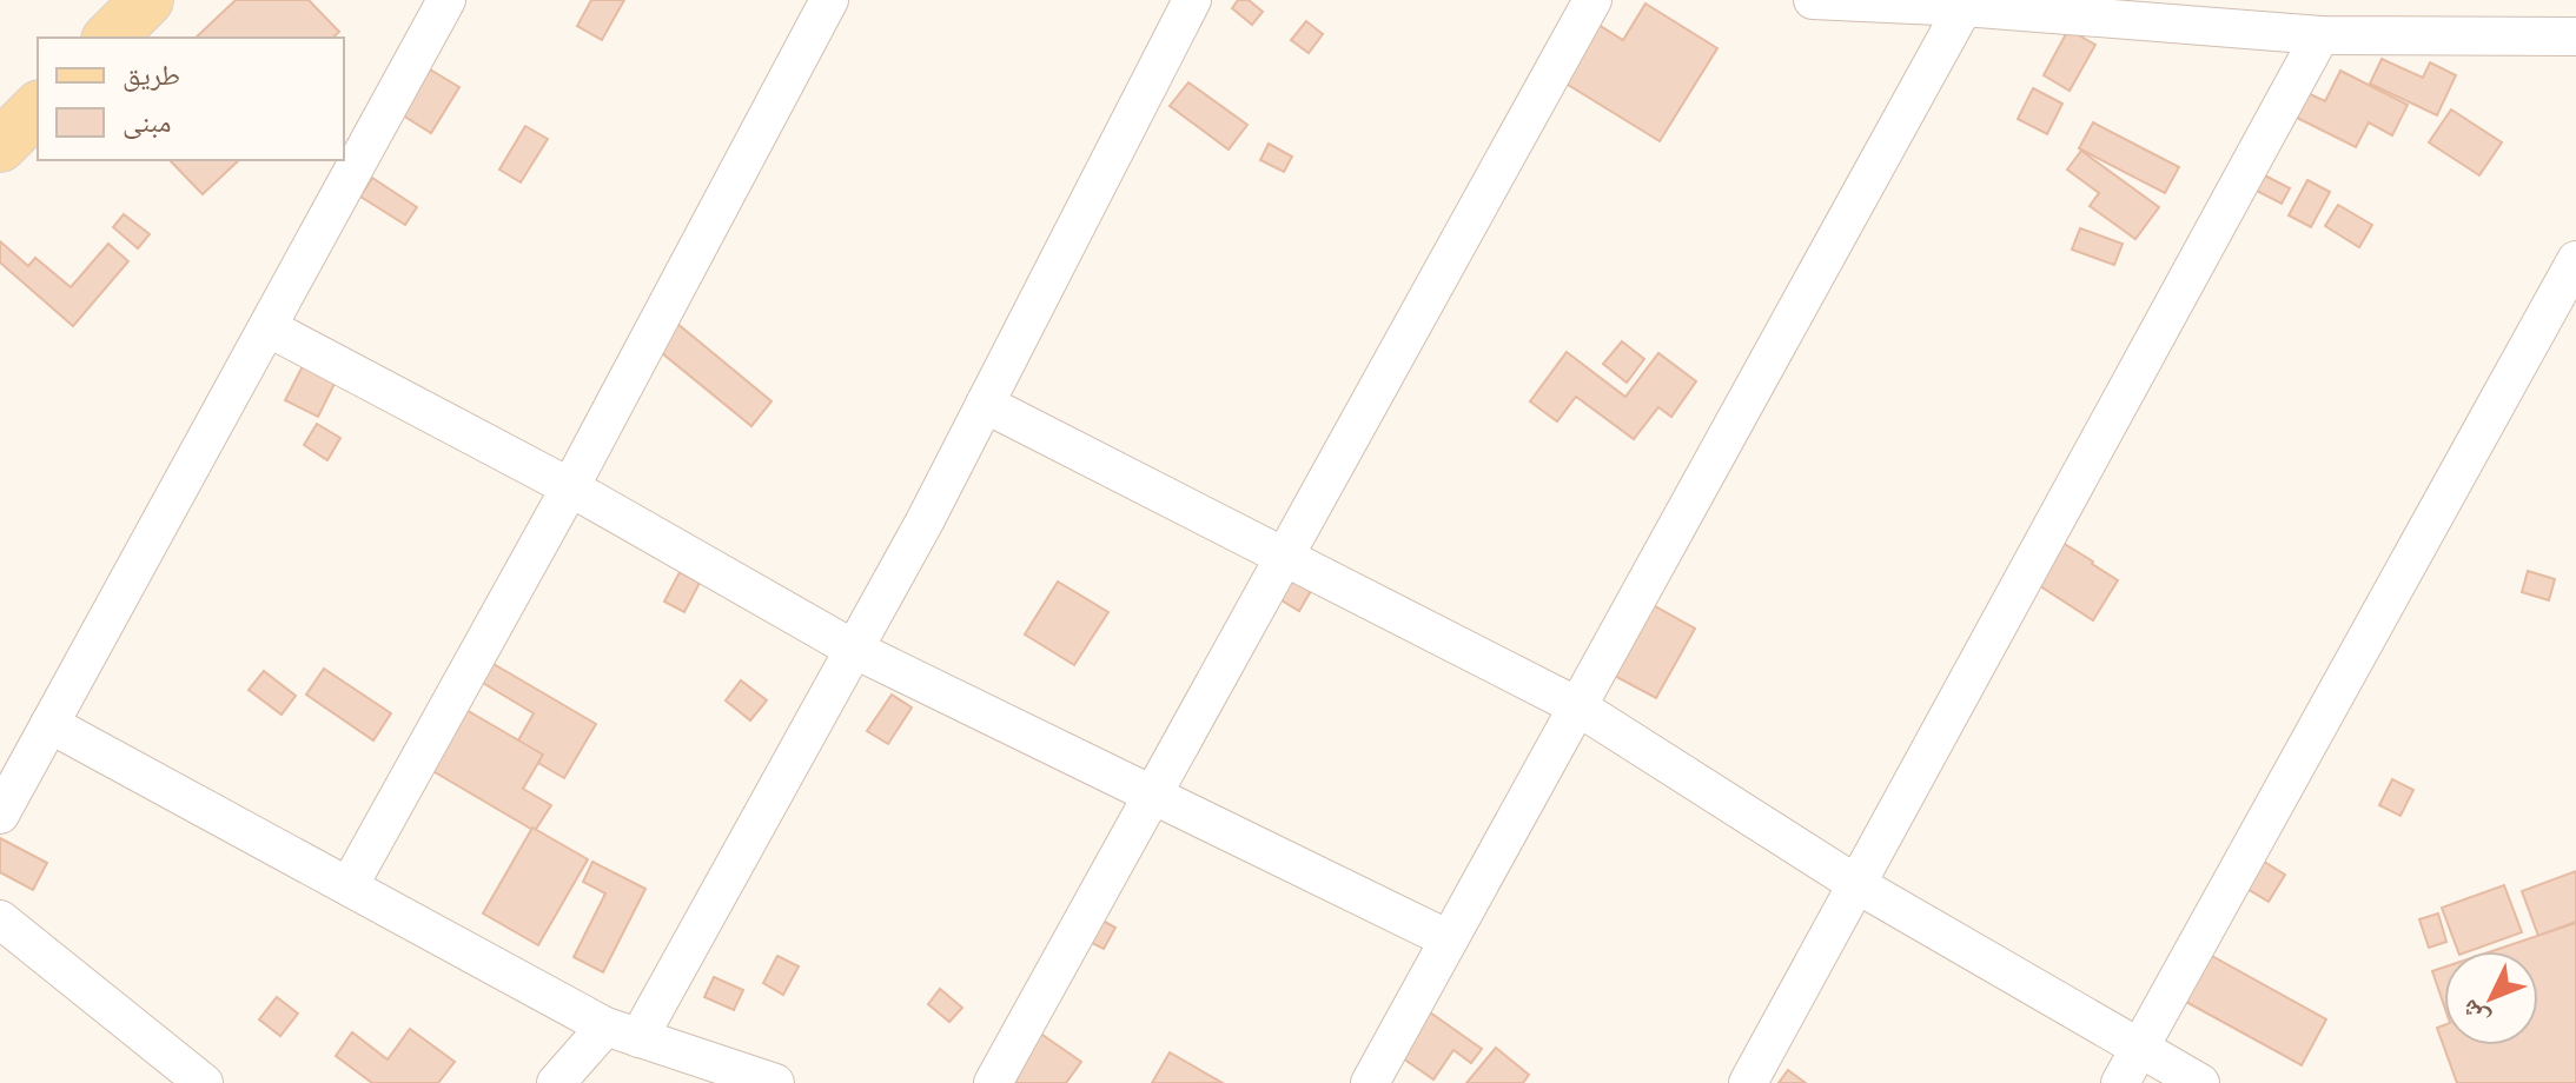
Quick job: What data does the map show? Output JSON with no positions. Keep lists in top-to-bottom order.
{
  "legend": ["طريق", "مبنى"],
  "north": "bottom left"
}
